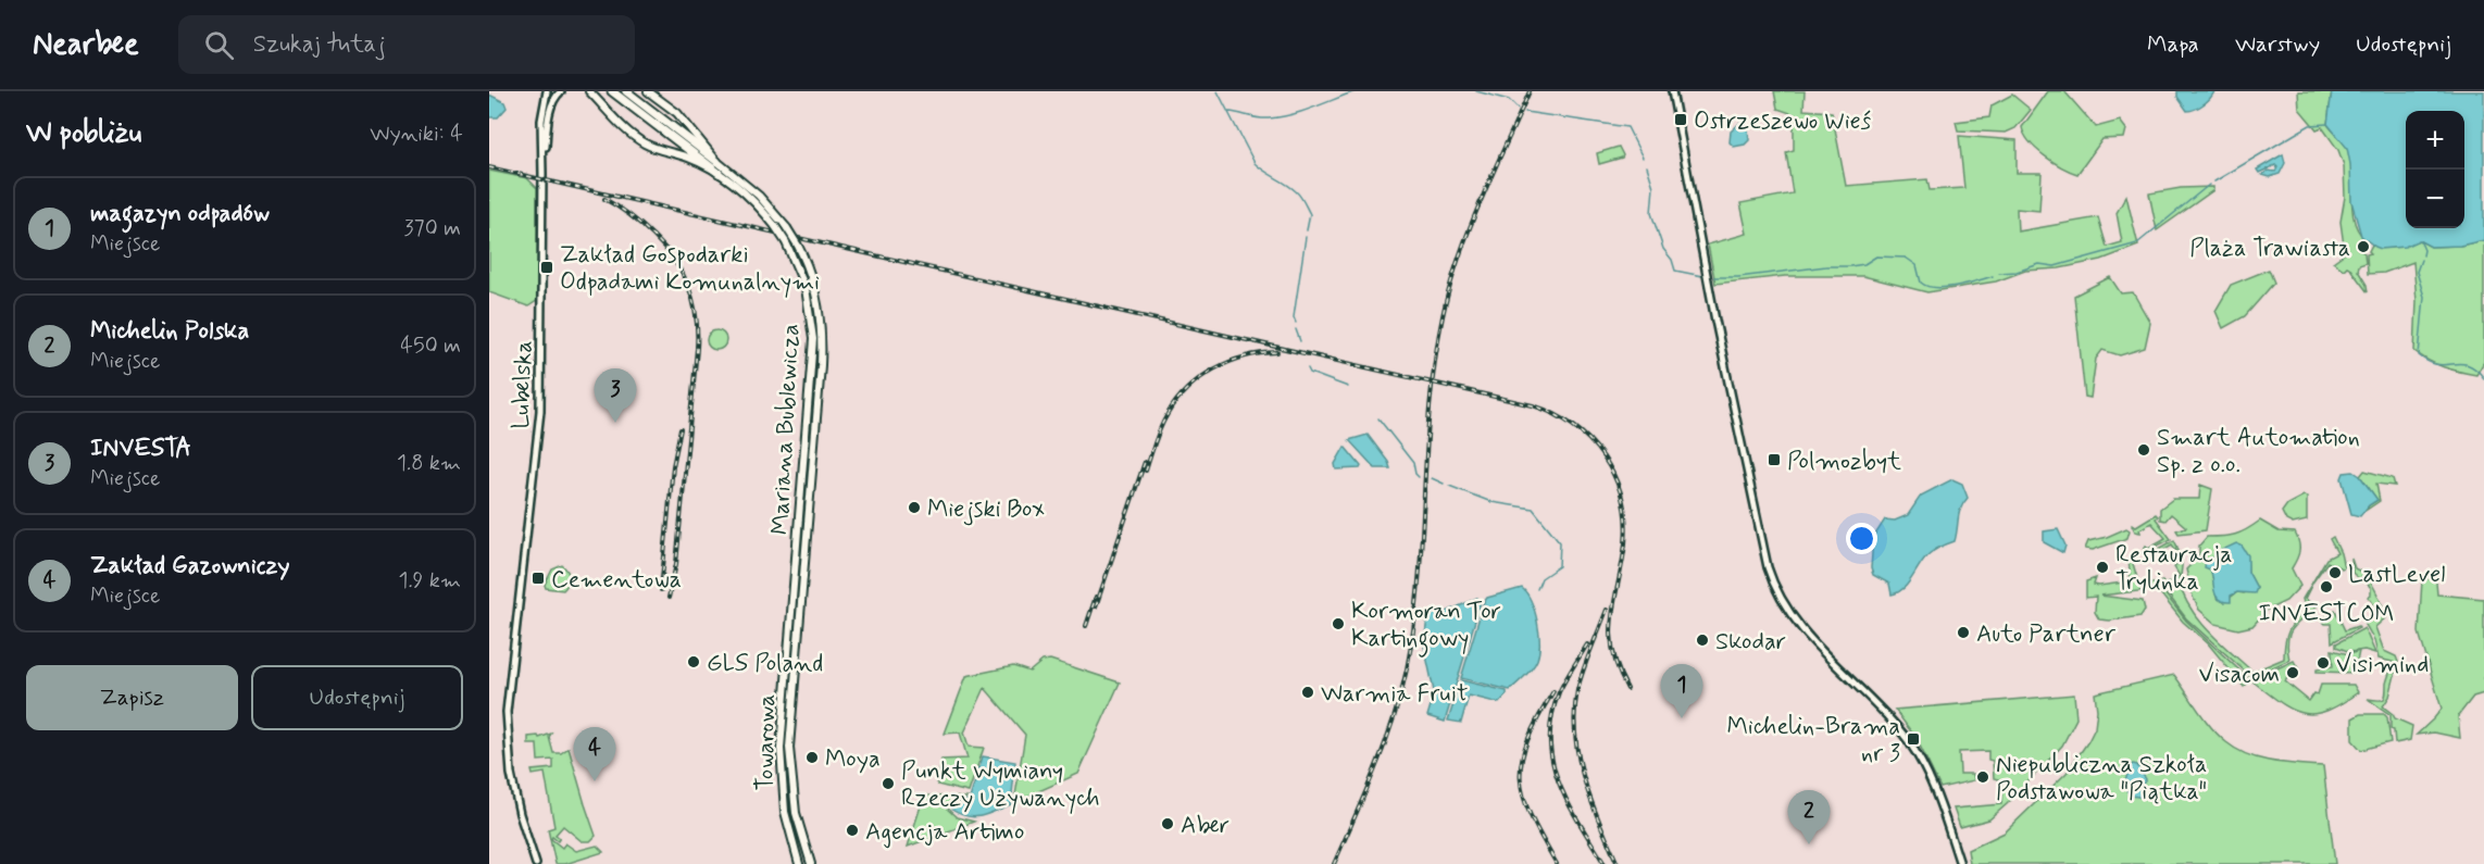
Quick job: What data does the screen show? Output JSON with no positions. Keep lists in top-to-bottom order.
{
  "streets": {
    "highway": ["Mariana Bublewicza"],
    "main road": ["Towarowa"],
    "street": ["Lubelska"]
  },
  "crossings": [
    ["Mariana Bublewicza", "Towarowa"]
  ],
  "places": {
    "transit": [
      "Ostrzeszewo Wieś",
      "Zakład Gospodarki Odpadami Komunalnymi",
      "Polmozbyt",
      "Cementowa",
      "Michelin-Brama nr 3"
    ],
    "other": [
      "Plaża Trawiasta",
      "Smart Automation Sp. z o.o.",
      "Miejski Box",
      "Restauracja Trylinka",
      "LastLevel",
      "INVESTCOM",
      "Kormoran Tor Kartingowy",
      "Auto Partner",
      "Skodar",
      "GLS Poland",
      "Visimind",
      "Visacom",
      "Warmia Fruit",
      "Moya",
      "Niepubliczna Szkoła Podstawowa \"Piątka\"",
      "Punkt Wymiany Rzeczy Używanych",
      "Aber",
      "Agencja Artimo"
    ]
  },
  "page": {
    "header": "Nearbee",
    "search": "Szukaj tutaj",
    "nav": ["Mapa", "Warstwy", "Udostępnij"],
    "heading": ["W pobliżu", "Wyniki: 4"],
    "map_buttons": ["+", "−"],
    "list": [
      {
        "mark": "1",
        "name": "magazyn odpadów",
        "note": "Miejsce",
        "value": "370 m"
      },
      {
        "mark": "2",
        "name": "Michelin Polska",
        "note": "Miejsce",
        "value": "450 m"
      },
      {
        "mark": "3",
        "name": "INVESTA",
        "note": "Miejsce",
        "value": "1.8 km"
      },
      {
        "mark": "4",
        "name": "Zakład Gazowniczy",
        "note": "Miejsce",
        "value": "1.9 km"
      }
    ],
    "pins": [
      "3",
      "1",
      "4",
      "2"
    ],
    "buttons": ["Zapisz", "Udostępnij"]
  }
}
